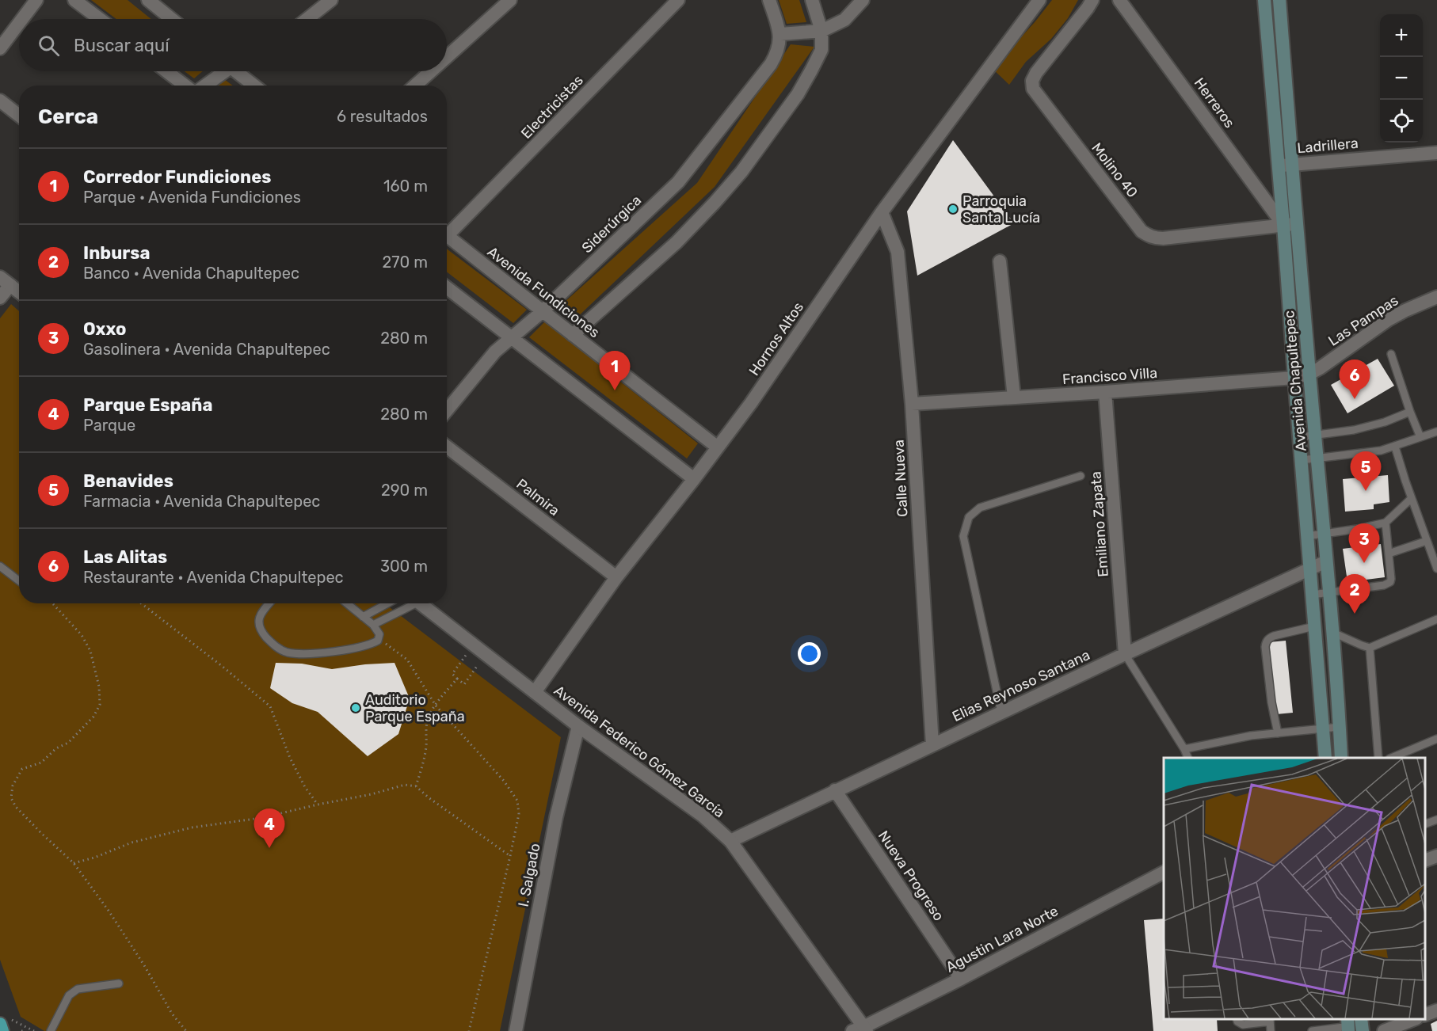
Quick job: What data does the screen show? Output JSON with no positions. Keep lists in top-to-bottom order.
{
  "streets": {
    "main road": ["Avenida Chapultepec"],
    "street": [
      "Herreros",
      "Electricistas",
      "Ladrillera",
      "Molino 40",
      "Siderúrgica",
      "Avenida Fundiciones",
      "Las Pampas",
      "Hornos Altos",
      "Francisco Villa",
      "Calle Nueva",
      "Palmira",
      "Emiliano Zapata",
      "Elias Reynoso Santana",
      "Avenida Federico Gómez García",
      "I. Salgado",
      "Nueva Progreso",
      "Agustin Lara Norte"
    ]
  },
  "crossings": [
    ["Herreros", "Molino 40"],
    ["Herreros", "Avenida Chapultepec"],
    ["Ladrillera", "Avenida Chapultepec"],
    ["Molino 40", "Avenida Chapultepec"],
    ["Siderúrgica", "Avenida Fundiciones"],
    ["Avenida Fundiciones", "Hornos Altos"],
    ["Las Pampas", "Francisco Villa"],
    ["Las Pampas", "Avenida Chapultepec"],
    ["Hornos Altos", "Calle Nueva"],
    ["Hornos Altos", "Palmira"],
    ["Hornos Altos", "Avenida Federico Gómez García"],
    ["Francisco Villa", "Avenida Chapultepec"],
    ["Francisco Villa", "Calle Nueva"],
    ["Francisco Villa", "Emiliano Zapata"],
    ["Avenida Chapultepec", "Elias Reynoso Santana"],
    ["Calle Nueva", "Elias Reynoso Santana"],
    ["Emiliano Zapata", "Elias Reynoso Santana"],
    ["Elias Reynoso Santana", "Avenida Federico Gómez García"],
    ["Elias Reynoso Santana", "Nueva Progreso"],
    ["Avenida Federico Gómez García", "I. Salgado"],
    ["Avenida Federico Gómez García", "Agustin Lara Norte"],
    ["Nueva Progreso", "Agustin Lara Norte"]
  ],
  "places": ["Parroquia Santa Lucía", "Auditorio Parque España"],
  "page": {
    "map_buttons": ["+", "−"],
    "search": "Buscar aquí",
    "heading": ["Cerca", "6 resultados"],
    "list": [
      {
        "mark": "1",
        "name": "Corredor Fundiciones",
        "note": "Parque · Avenida Fundiciones",
        "value": "160 m"
      },
      {
        "mark": "2",
        "name": "Inbursa",
        "note": "Banco · Avenida Chapultepec",
        "value": "270 m"
      },
      {
        "mark": "3",
        "name": "Oxxo",
        "note": "Gasolinera · Avenida Chapultepec",
        "value": "280 m"
      },
      {
        "mark": "4",
        "name": "Parque España",
        "note": "Parque",
        "value": "280 m"
      },
      {
        "mark": "5",
        "name": "Benavides",
        "note": "Farmacia · Avenida Chapultepec",
        "value": "290 m"
      },
      {
        "mark": "6",
        "name": "Las Alitas",
        "note": "Restaurante · Avenida Chapultepec",
        "value": "300 m"
      }
    ],
    "pins": [
      "1",
      "6",
      "5",
      "3",
      "2",
      "4"
    ]
  }
}
